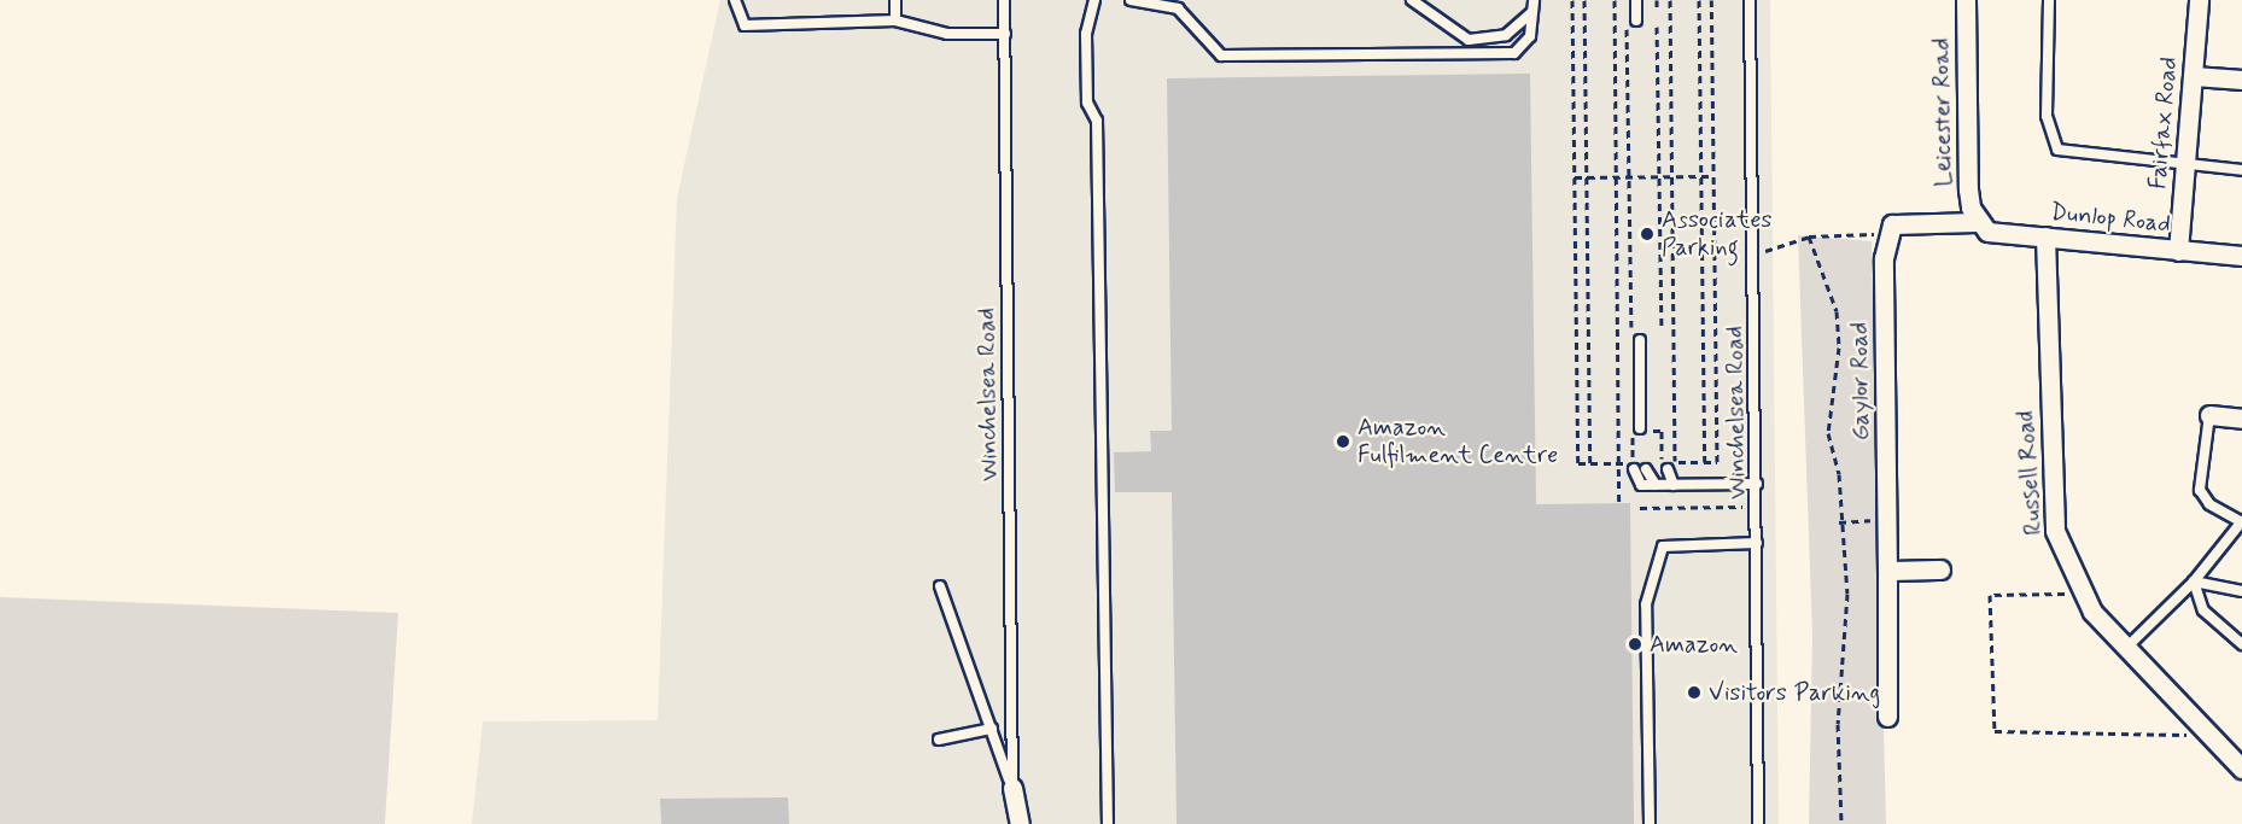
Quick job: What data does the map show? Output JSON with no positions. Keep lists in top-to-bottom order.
{
  "streets": {
    "street": [
      "Leicester Road",
      "Fairfax Road",
      "Dunlop Road",
      "Gaylor Road",
      "Russell Road"
    ],
    "lane": ["Winchelsea Road"]
  },
  "crossings": [
    ["Leicester Road", "Dunlop Road"],
    ["Fairfax Road", "Dunlop Road"],
    ["Dunlop Road", "Russell Road"]
  ],
  "places": [
    "Associates Parking",
    "Amazon Fulfilment Centre",
    "Amazon",
    "Visitors Parking"
  ]
}
